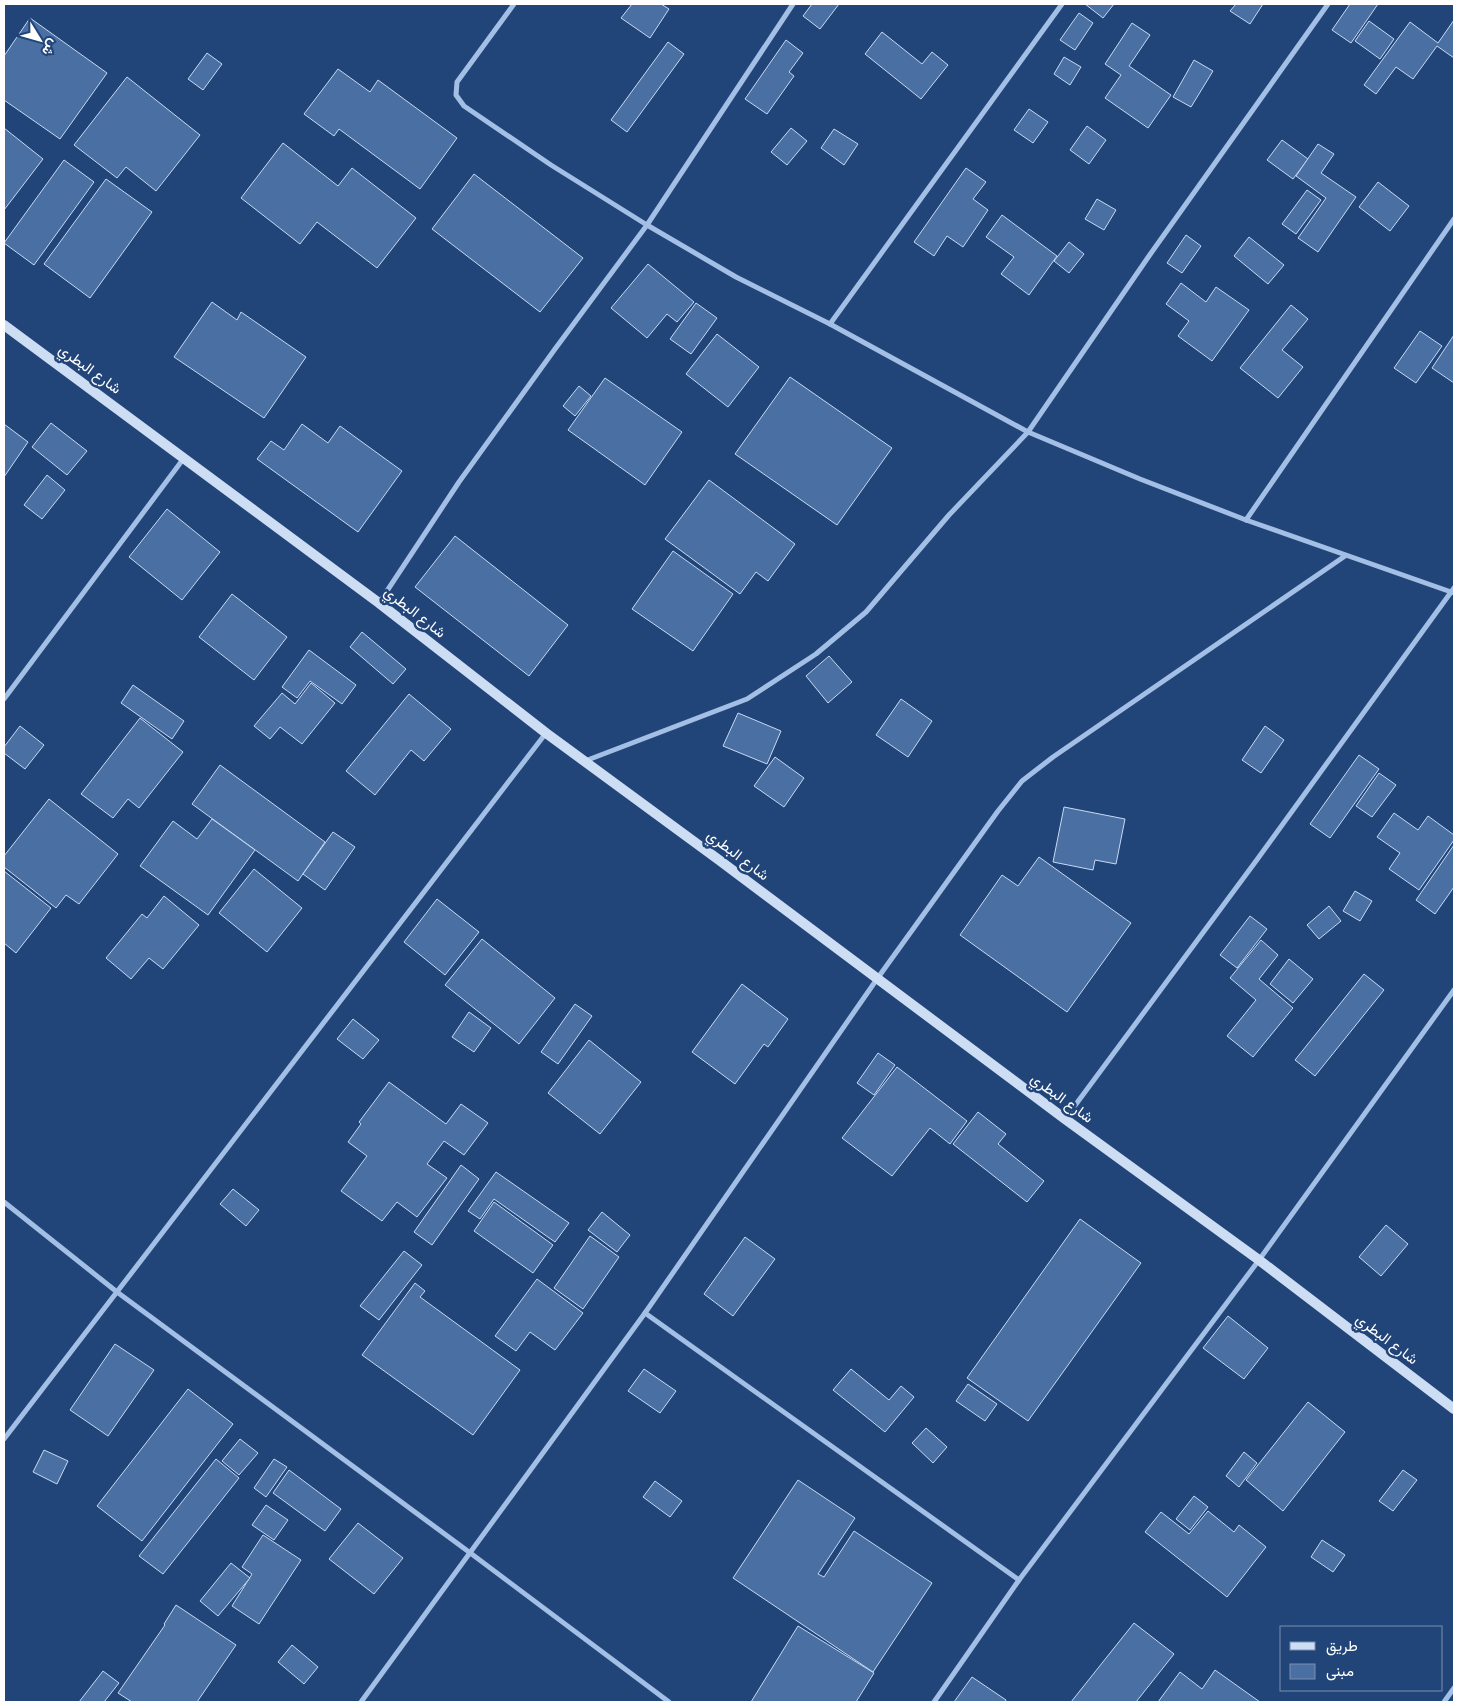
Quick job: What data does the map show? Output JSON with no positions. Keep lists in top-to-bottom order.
{
  "streets": {
    "main road": ["شارع البطري"]
  },
  "legend": ["طريق", "مبنى"],
  "north": "bottom right"
}
